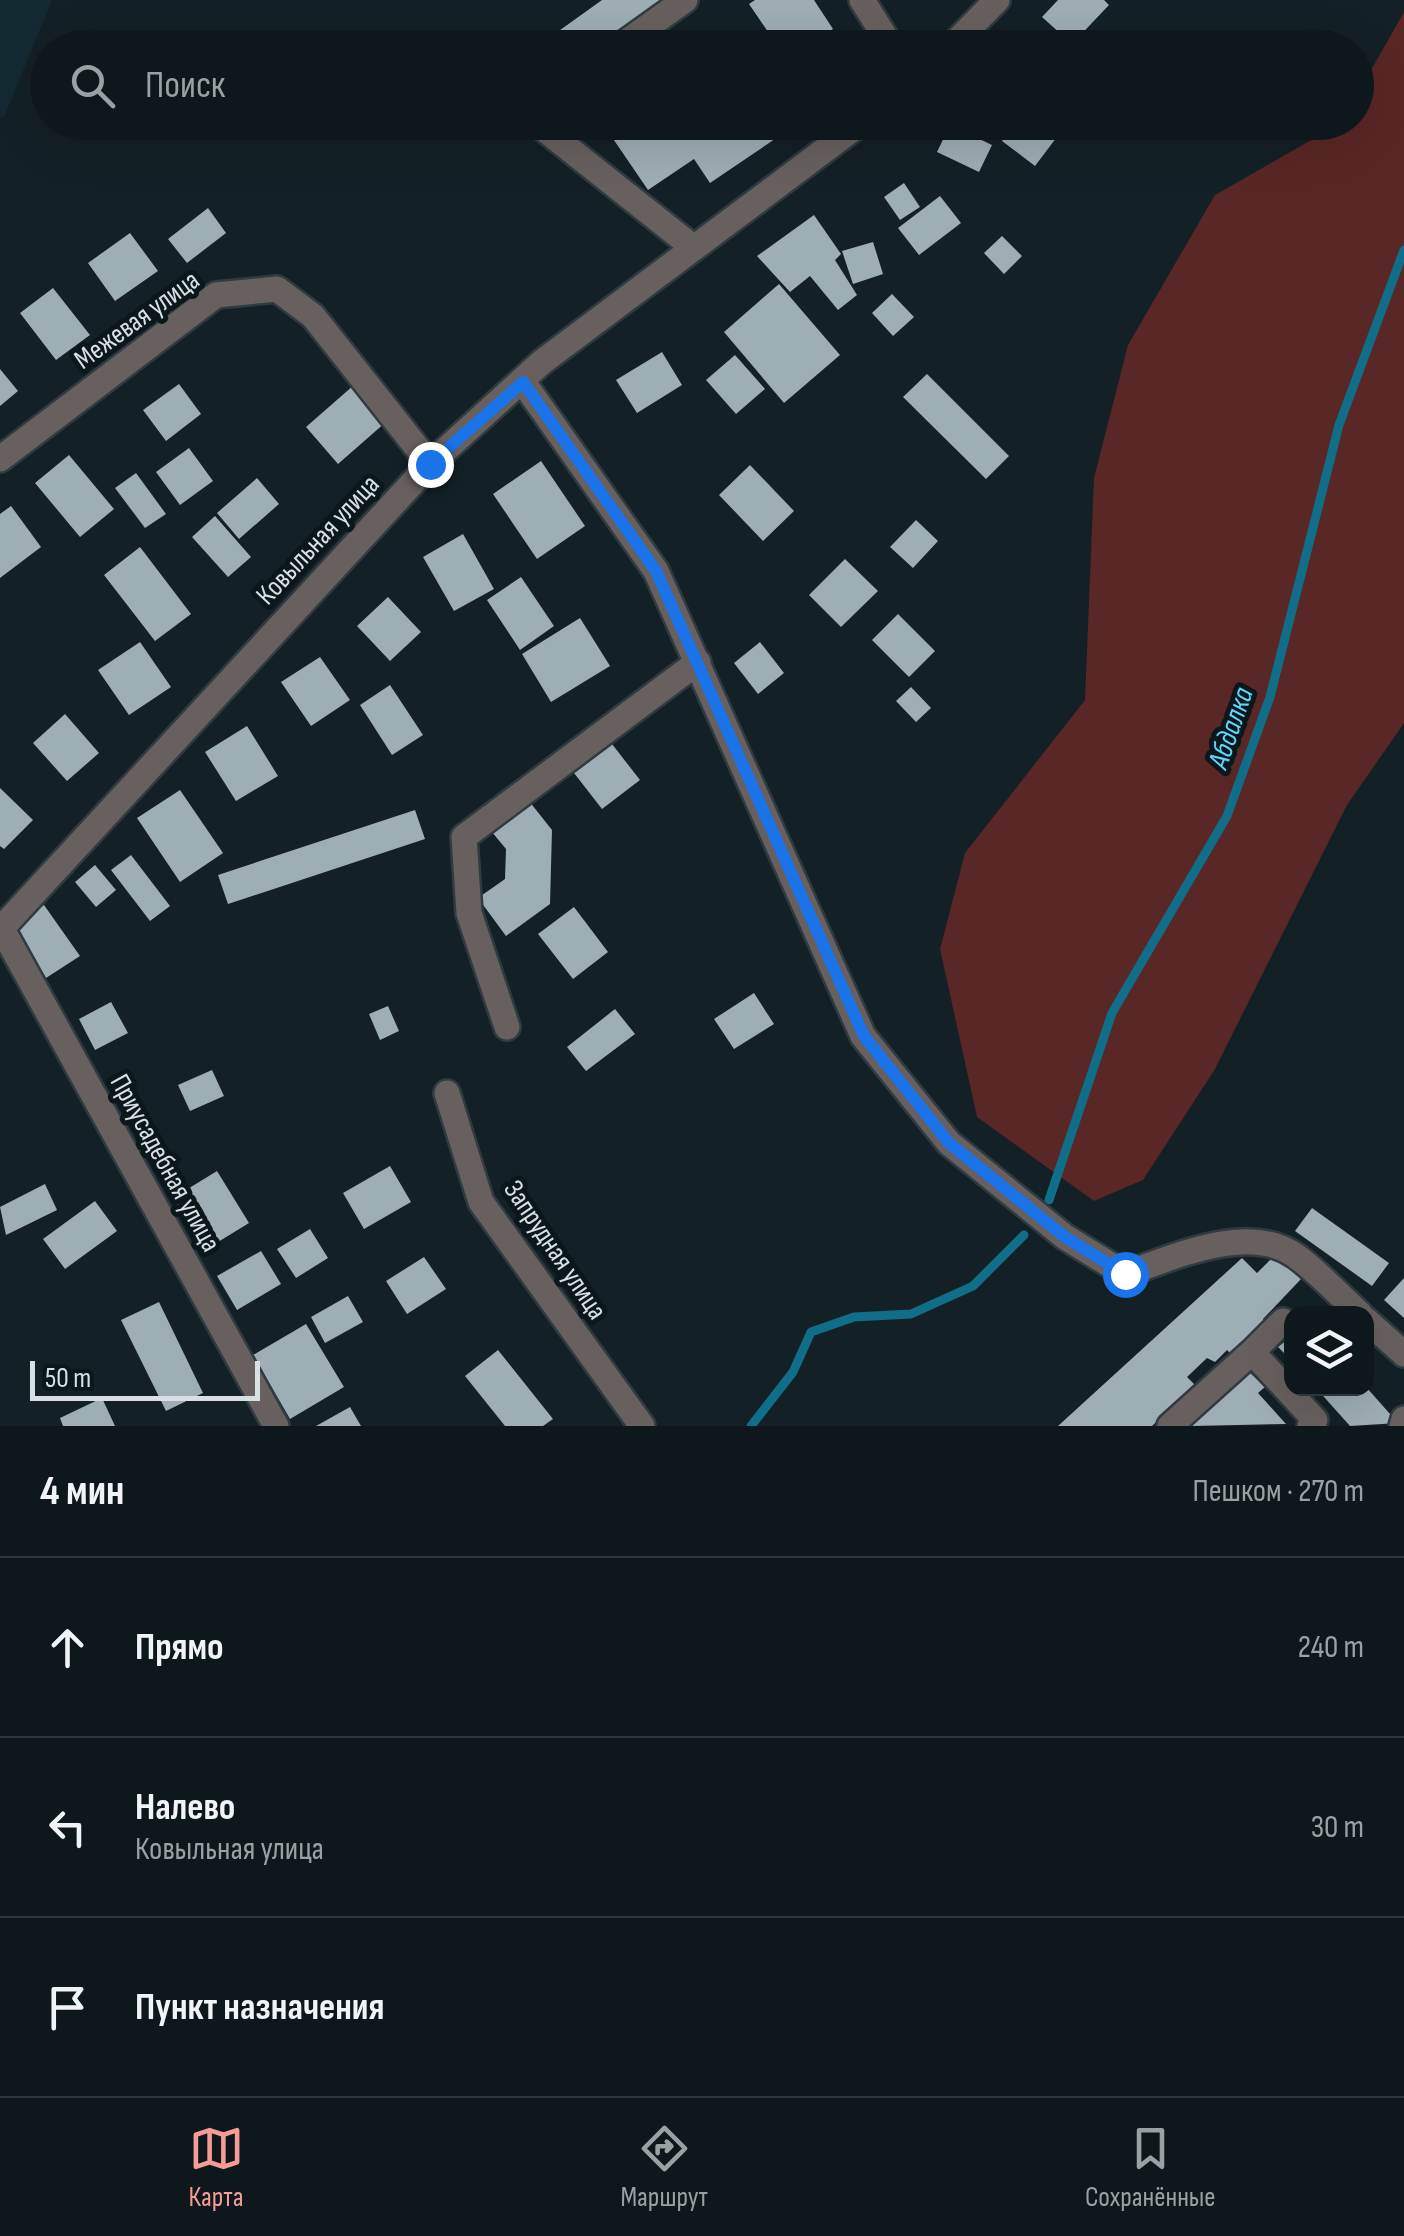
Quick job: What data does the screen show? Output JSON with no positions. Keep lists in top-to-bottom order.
{
  "streets": {
    "street": [
      "Межевая улица",
      "Ковыльная улица",
      "Приусадебная улица",
      "Запрудная улица"
    ]
  },
  "crossings": [
    ["Межевая улица", "Ковыльная улица"],
    ["Ковыльная улица", "Приусадебная улица"]
  ],
  "water": ["Абдалка"],
  "scale_bar": "50 m",
  "page": {
    "search": "Поиск",
    "scale": "50 m",
    "heading": ["4 мин", "Пешком · 270 m"],
    "list": [
      ["Прямо", "240 m"],
      ["Налево", "Ковыльная улица", "30 m"],
      "Пункт назначения"
    ],
    "nav": ["Карта", "Маршрут", "Сохранённые"]
  }
}
